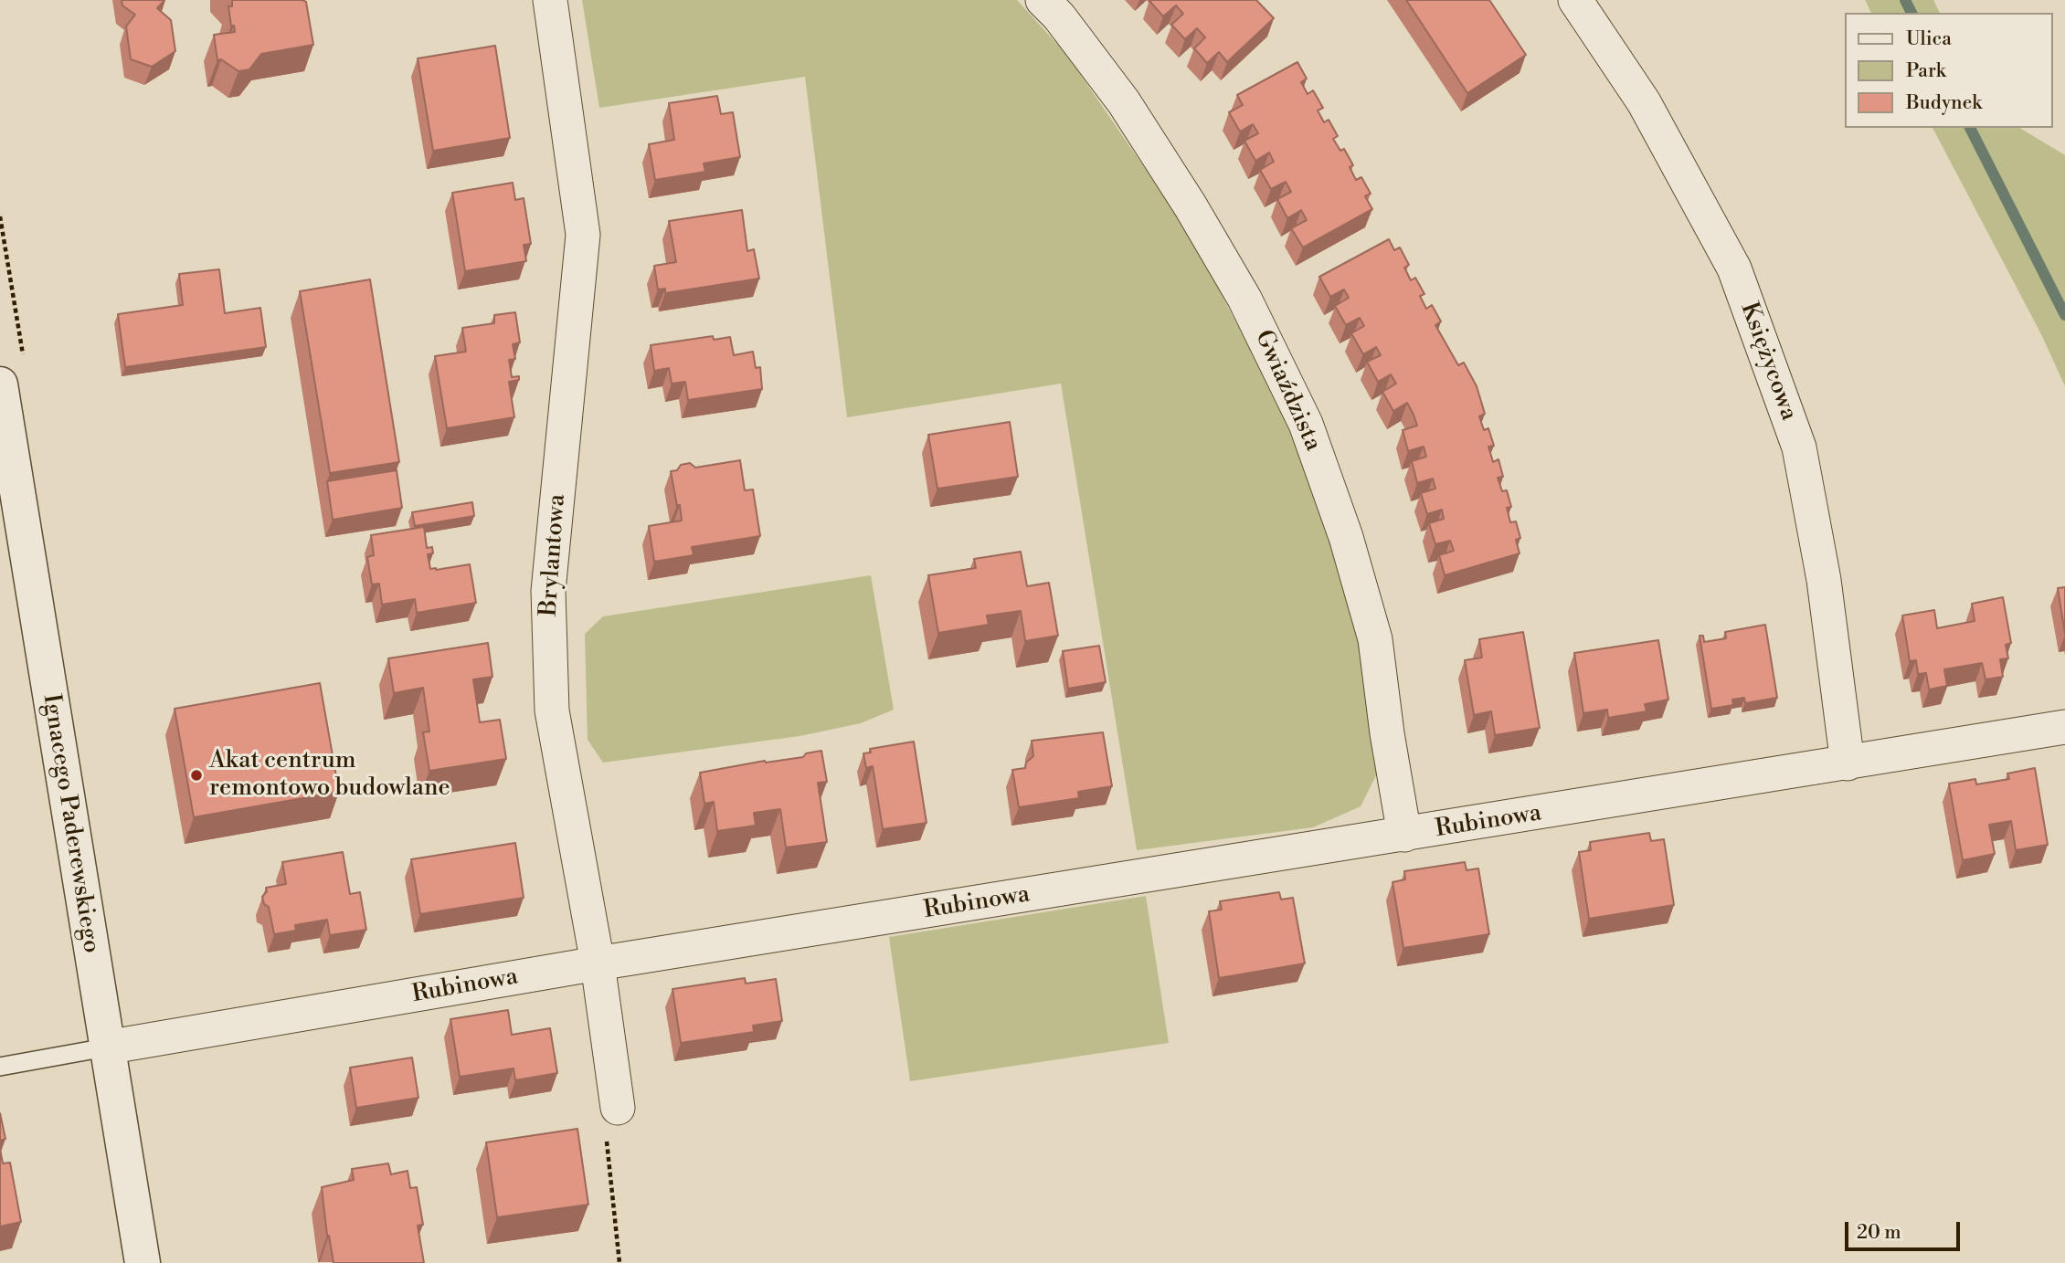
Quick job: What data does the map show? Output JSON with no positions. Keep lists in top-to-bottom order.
{
  "streets": {
    "street": [
      "Księżycowa",
      "Gwiaździsta",
      "Brylantowa",
      "Rubinowa",
      "Ignacego Paderewskiego"
    ]
  },
  "crossings": [
    ["Księżycowa", "Rubinowa"],
    ["Gwiaździsta", "Rubinowa"],
    ["Brylantowa", "Rubinowa"],
    ["Rubinowa", "Ignacego Paderewskiego"]
  ],
  "places": ["Akat centrum remontowo budowlane"],
  "legend": ["Ulica", "Park", "Budynek"],
  "scale_bar": "20 m"
}
